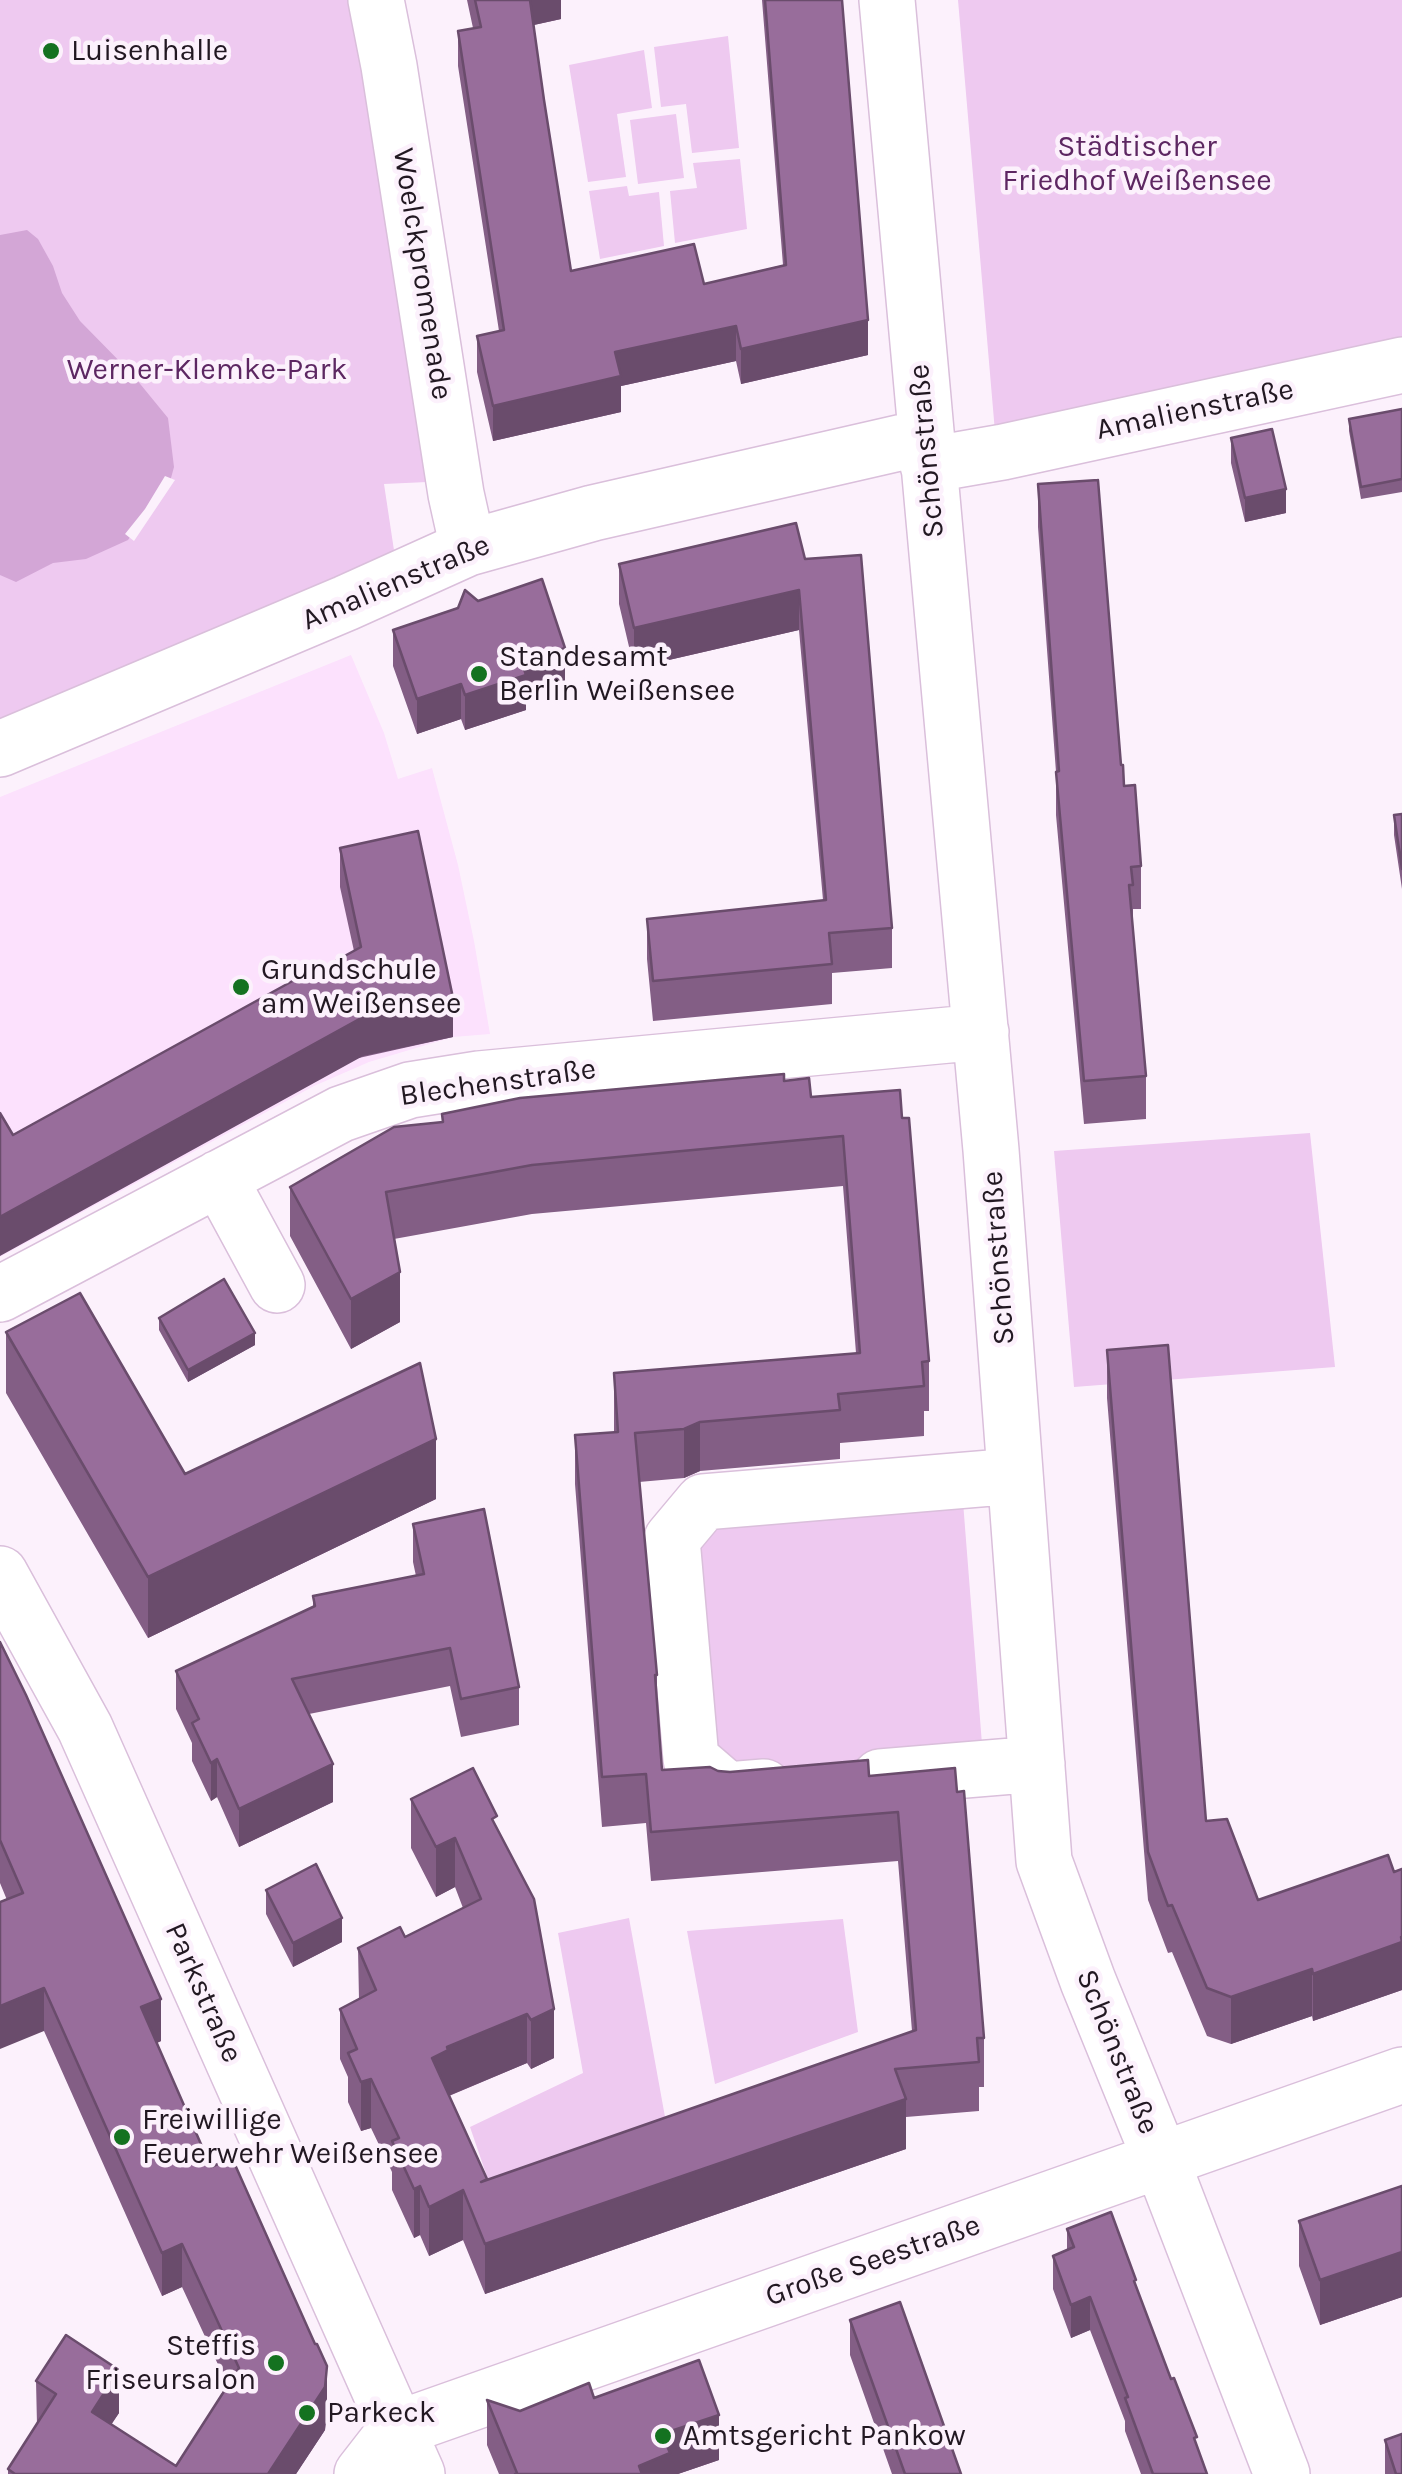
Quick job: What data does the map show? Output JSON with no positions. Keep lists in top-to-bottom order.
{
  "streets": {
    "street": [
      "Woelckpromenade",
      "Amalienstraße",
      "Schönstraße",
      "Blechenstraße",
      "Parkstraße",
      "Große Seestraße"
    ]
  },
  "crossings": [
    ["Woelckpromenade", "Amalienstraße"],
    ["Amalienstraße", "Schönstraße"],
    ["Schönstraße", "Blechenstraße"],
    ["Schönstraße", "Große Seestraße"],
    ["Parkstraße", "Große Seestraße"]
  ],
  "parks": ["Städtischer Friedhof Weißensee", "Werner-Klemke-Park"],
  "places": [
    "Luisenhalle",
    "Standesamt Berlin Weißensee",
    "Grundschule am Weißensee",
    "Freiwillige Feuerwehr Weißensee",
    "Steffis Friseursalon",
    "Parkeck",
    "Amtsgericht Pankow"
  ]
}
